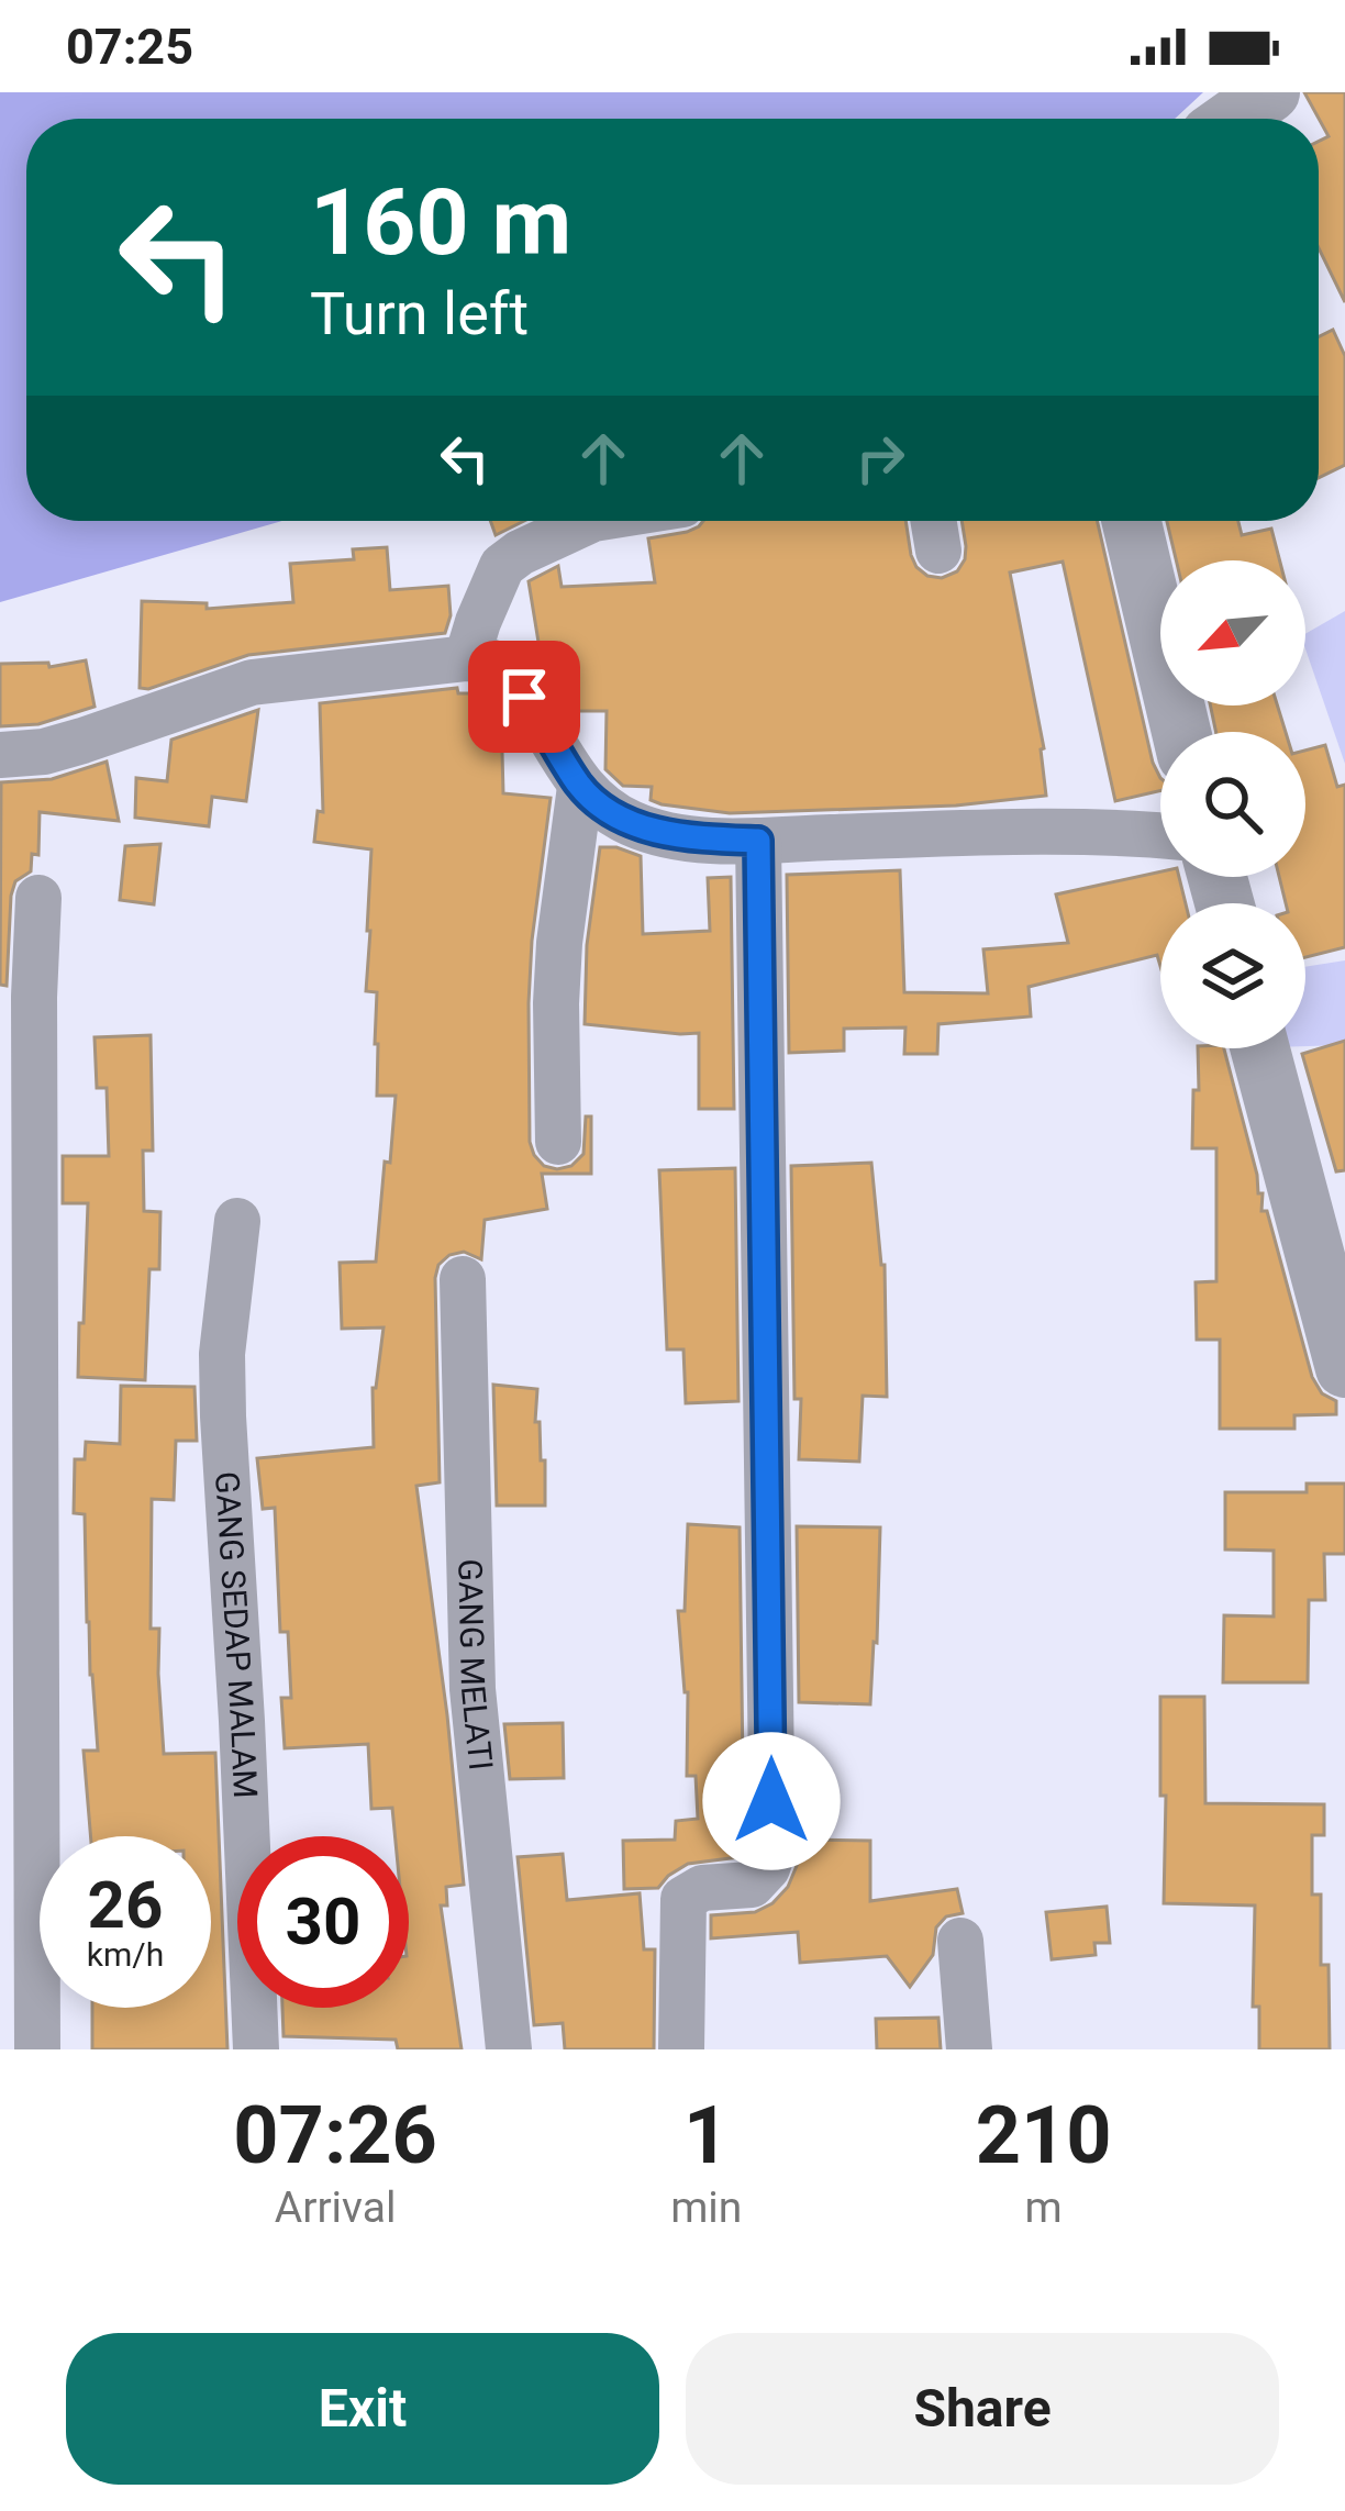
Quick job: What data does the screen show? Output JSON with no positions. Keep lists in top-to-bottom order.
{
  "streets": {
    "street": ["GANG SEDAP MALAM", "GANG MELATI"]
  },
  "north": "bottom left",
  "page": {
    "status": "07:25",
    "turn": ["160 m", "Turn left"],
    "speed": "26 km/h",
    "limit": "30",
    "eta": [
      "07:26",
      "Arrival",
      "1",
      "min",
      "210",
      "m"
    ],
    "buttons": ["Exit", "Share"]
  }
}
